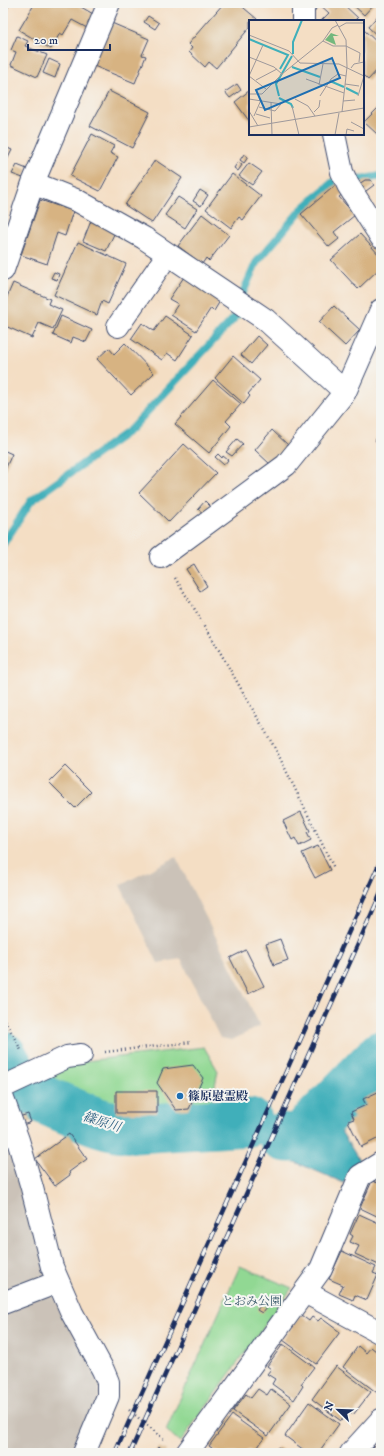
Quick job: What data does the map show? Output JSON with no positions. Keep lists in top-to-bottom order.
{
  "water": ["篠原川"],
  "parks": ["とおみ公園"],
  "places": ["篠原慰霊殿"],
  "scale_bar": "20 m",
  "north": "top left"
}
